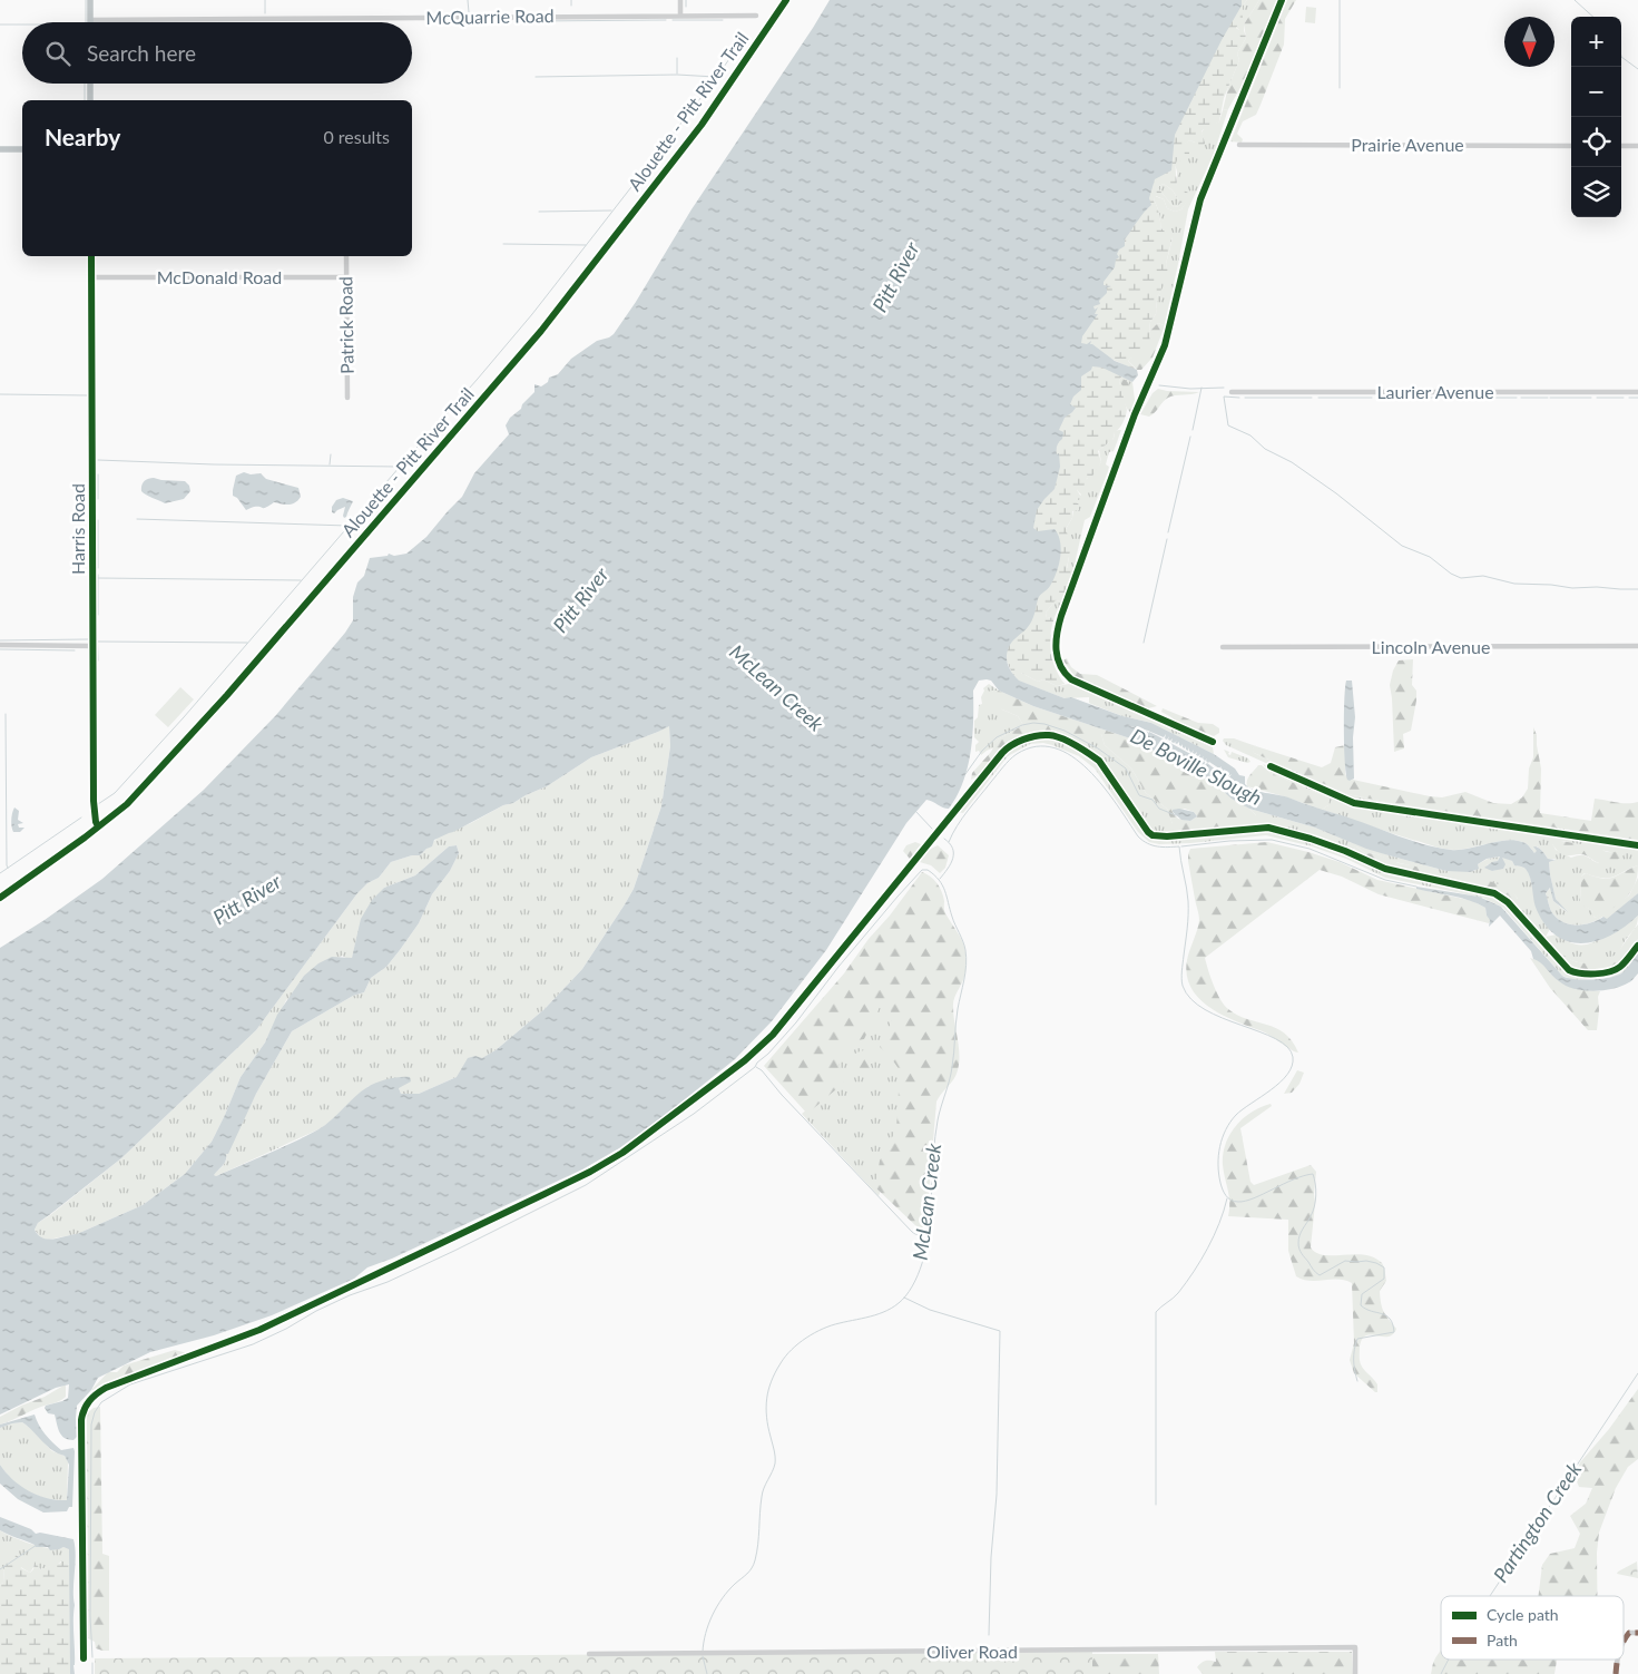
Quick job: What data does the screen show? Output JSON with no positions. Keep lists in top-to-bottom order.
{
  "streets": {
    "street": [
      "McQuarrie Road",
      "Prairie Avenue",
      "McDonald Road",
      "Patrick Road",
      "Laurier Avenue",
      "Harris Road",
      "Lincoln Avenue",
      "Oliver Road"
    ],
    "cycle path": ["Alouette - Pitt River Trail"]
  },
  "crossings": [
    ["McDonald Road", "Patrick Road"],
    ["McDonald Road", "Harris Road"]
  ],
  "water": [
    "Pitt River",
    "McLean Creek",
    "De Boville Slough",
    "Partington Creek"
  ],
  "legend": ["Cycle path", "Path"],
  "north": "bottom",
  "page": {
    "map_buttons": ["+", "−"],
    "search": "Search here",
    "heading": ["Nearby", "0 results"]
  }
}
